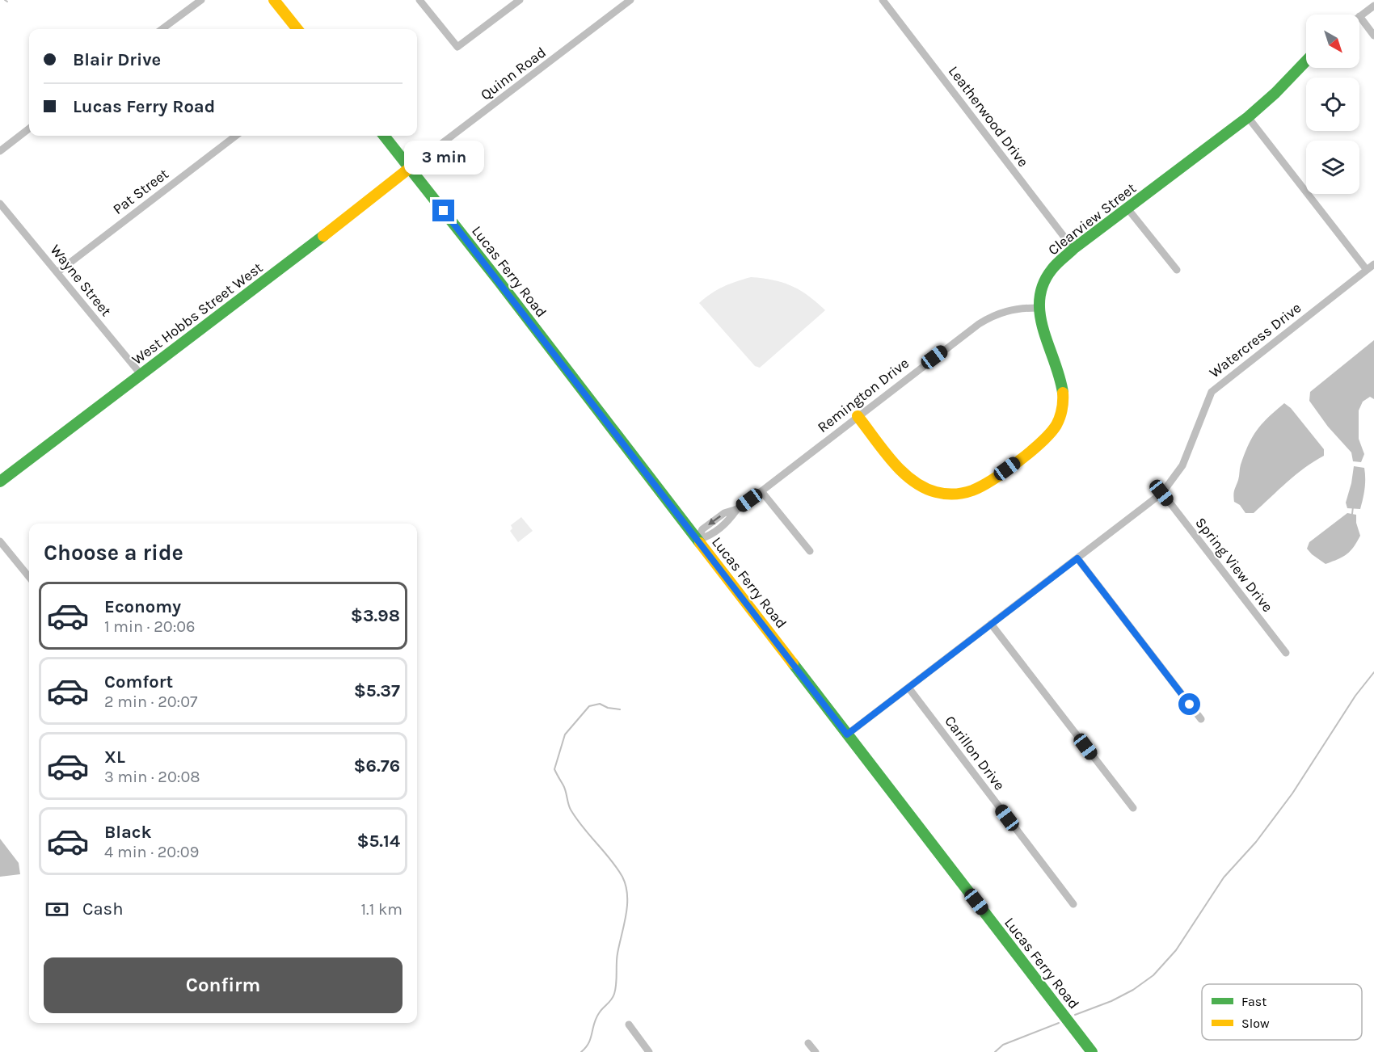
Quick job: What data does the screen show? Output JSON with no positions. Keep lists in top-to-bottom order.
{
  "streets": {
    "street": [
      "Quinn Road",
      "Leatherwood Drive",
      "Pat Street",
      "Clearview Street",
      "Lucas Ferry Road",
      "Wayne Street",
      "West Hobbs Street West",
      "Watercress Drive",
      "Remington Drive",
      "Spring View Drive",
      "Carillon Drive"
    ]
  },
  "crossings": [
    ["Quinn Road", "Lucas Ferry Road"],
    ["Quinn Road", "West Hobbs Street West"],
    ["Leatherwood Drive", "Clearview Street"],
    ["Pat Street", "Wayne Street"],
    ["Clearview Street", "Remington Drive"],
    ["Lucas Ferry Road", "West Hobbs Street West"],
    ["Lucas Ferry Road", "Watercress Drive"],
    ["Lucas Ferry Road", "Remington Drive"],
    ["Wayne Street", "West Hobbs Street West"],
    ["Watercress Drive", "Spring View Drive"],
    ["Watercress Drive", "Carillon Drive"]
  ],
  "legend": ["Fast", "Slow"],
  "north": "bottom right",
  "page": {
    "banner": ["Blair Drive", "Lucas Ferry Road"],
    "bubble": "3 min",
    "heading": "Choose a ride",
    "list": [
      {
        "name": "Economy",
        "note": "1 min · 20:06",
        "value": "$3.98"
      },
      {
        "name": "Comfort",
        "note": "2 min · 20:07",
        "value": "$5.37"
      },
      {
        "name": "XL",
        "note": "3 min · 20:08",
        "value": "$6.76"
      },
      {
        "name": "Black",
        "note": "4 min · 20:09",
        "value": "$5.14"
      }
    ],
    "pay": ["Cash", "1.1 km"],
    "buttons": "Confirm"
  }
}
